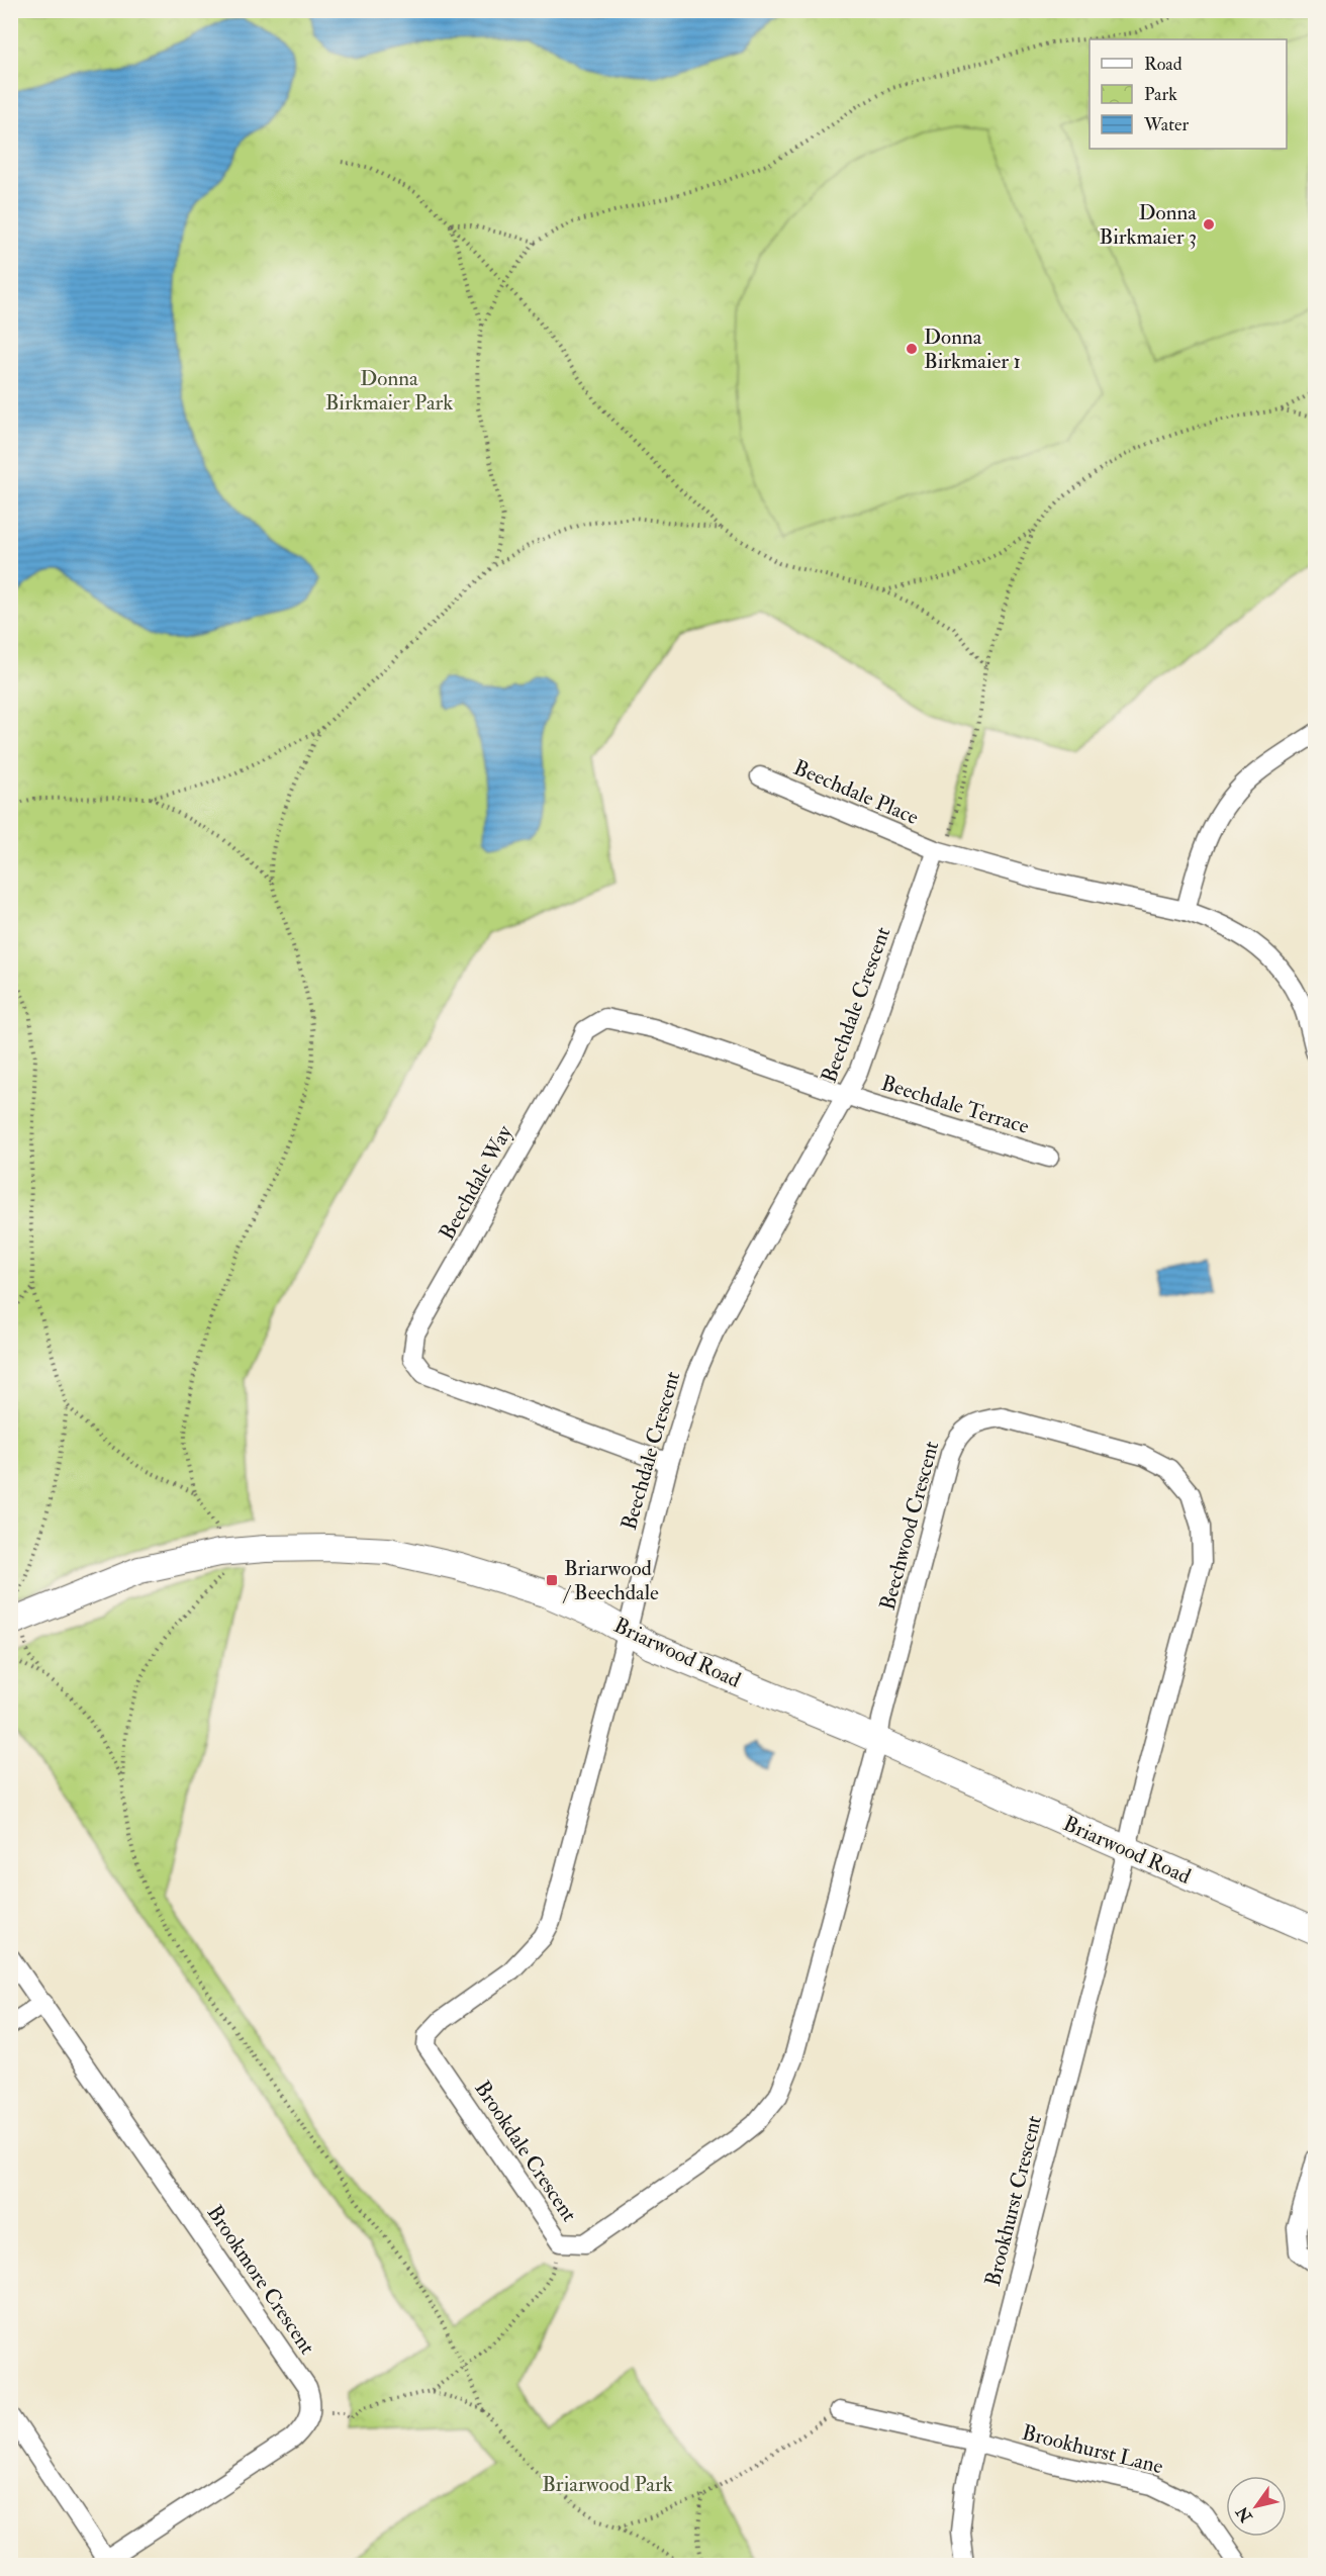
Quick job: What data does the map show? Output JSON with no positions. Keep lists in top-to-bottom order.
{
  "streets": {
    "street": [
      "Beechdale Place",
      "Beechdale Crescent",
      "Beechdale Terrace",
      "Beechdale Way",
      "Beechwood Crescent",
      "Briarwood Road",
      "Brookdale Crescent",
      "Brookhurst Crescent",
      "Brookmore Crescent",
      "Brookhurst Lane"
    ]
  },
  "crossings": [
    ["Beechdale Place", "Beechdale Crescent"],
    ["Beechdale Crescent", "Beechdale Terrace"],
    ["Beechdale Crescent", "Beechdale Way"],
    ["Beechdale Crescent", "Briarwood Road"],
    ["Beechdale Crescent", "Brookdale Crescent"],
    ["Beechdale Terrace", "Beechdale Way"],
    ["Beechwood Crescent", "Briarwood Road"],
    ["Beechwood Crescent", "Brookdale Crescent"],
    ["Beechwood Crescent", "Brookhurst Crescent"],
    ["Briarwood Road", "Brookdale Crescent"],
    ["Briarwood Road", "Brookhurst Crescent"],
    ["Brookhurst Crescent", "Brookhurst Lane"]
  ],
  "parks": ["Donna Birkmaier Park", "Briarwood Park"],
  "places": {
    "other": ["Donna Birkmaier 3", "Donna Birkmaier 1"],
    "transit": ["Briarwood / Beechdale"]
  },
  "legend": ["Road", "Park", "Water"],
  "north": "bottom left"
}
